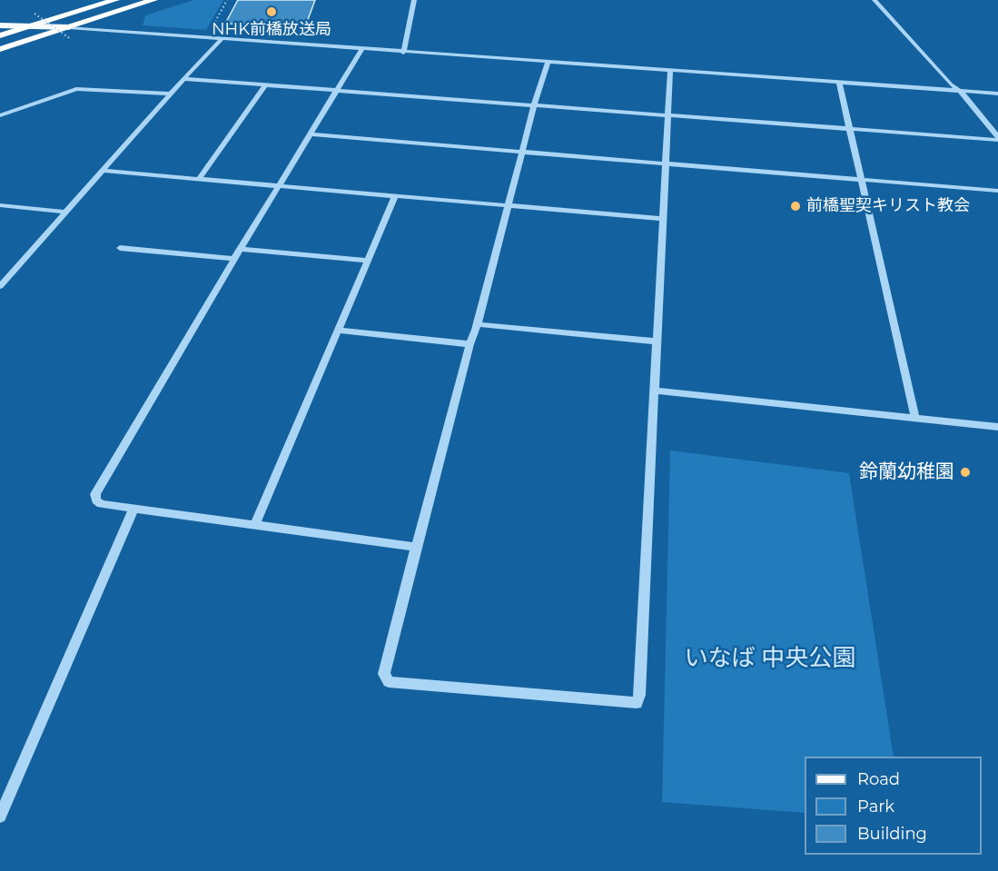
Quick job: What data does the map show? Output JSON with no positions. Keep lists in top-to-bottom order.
{
  "parks": ["いなば 中央公園"],
  "places": ["NHK前橋放送局", "前橋聖契キリスト教会", "鈴蘭幼稚園"],
  "legend": ["Road", "Park", "Building"]
}
